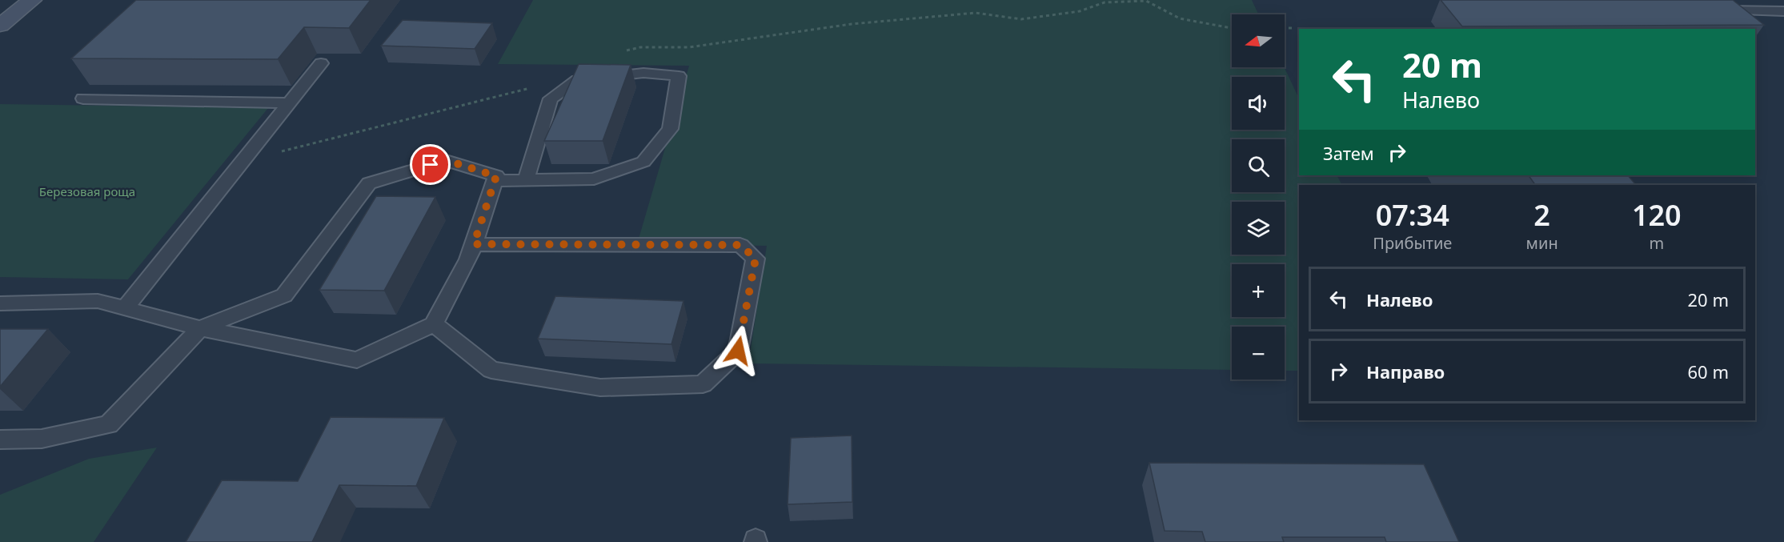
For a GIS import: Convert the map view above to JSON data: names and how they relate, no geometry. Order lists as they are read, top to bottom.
{
  "parks": ["Березовая роща"],
  "north": "left",
  "page": {
    "map_buttons": ["+", "−"],
    "turn": ["20 m", "Налево"],
    "then": "Затем",
    "eta": [
      "07:34",
      "Прибытие",
      "2",
      "мин",
      "120",
      "m"
    ],
    "list": [
      {
        "name": "Налево",
        "value": "20 m"
      },
      {
        "name": "Направо",
        "value": "60 m"
      }
    ]
  }
}
